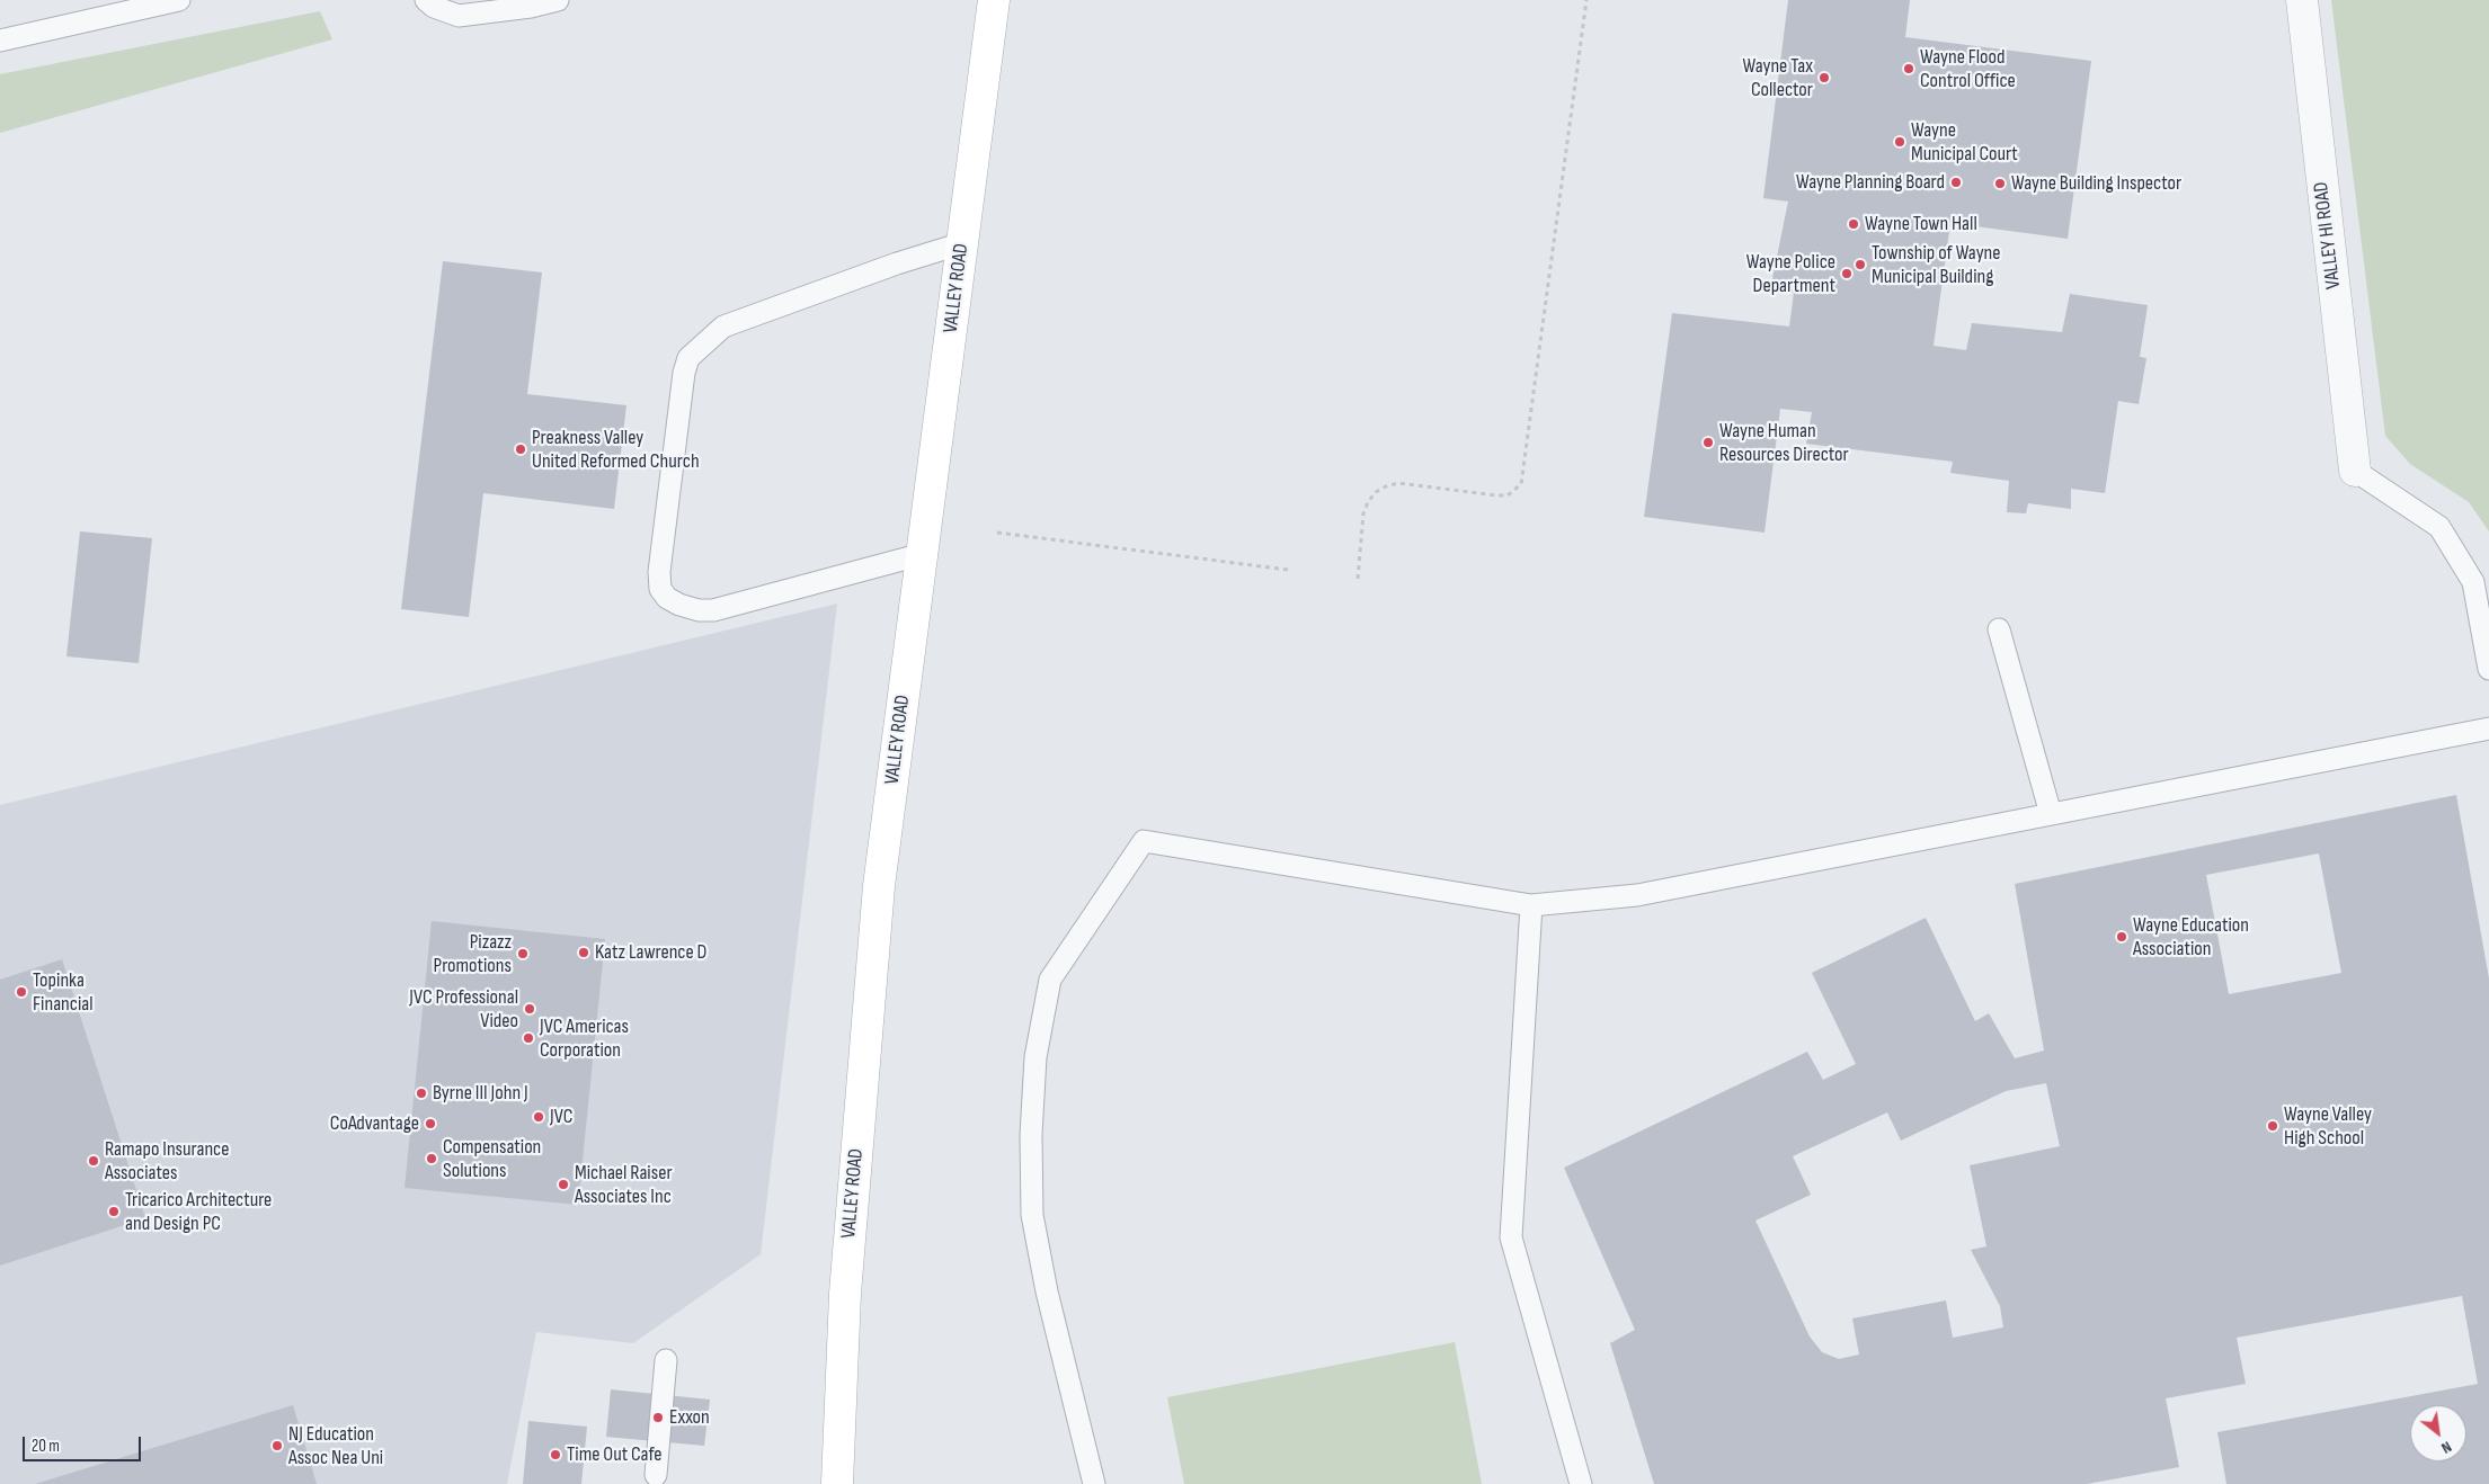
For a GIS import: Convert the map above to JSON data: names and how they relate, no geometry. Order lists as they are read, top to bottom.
{
  "streets": {
    "main road": ["VALLEY ROAD"],
    "street": ["VALLEY HI ROAD"]
  },
  "places": [
    "Wayne Flood Control Office",
    "Wayne Tax Collector",
    "Wayne Municipal Court",
    "Wayne Planning Board",
    "Wayne Building Inspector",
    "Wayne Town Hall",
    "Township of Wayne Municipal Building",
    "Wayne Police Department",
    "Wayne Human Resources Director",
    "Preakness Valley United Reformed Church",
    "Wayne Education Association",
    "Katz Lawrence D",
    "Pizazz Promotions",
    "Topinka Financial",
    "JVC Professional Video",
    "JVC Americas Corporation",
    "Byrne III John J",
    "JVC",
    "CoAdvantage",
    "Wayne Valley High School",
    "Compensation Solutions",
    "Ramapo Insurance Associates",
    "Michael Raiser Associates Inc",
    "Tricarico Architecture and Design PC",
    "Exxon",
    "NJ Education Assoc Nea Uni",
    "Time Out Cafe"
  ],
  "scale_bar": "20 m",
  "north": "bottom right"
}
